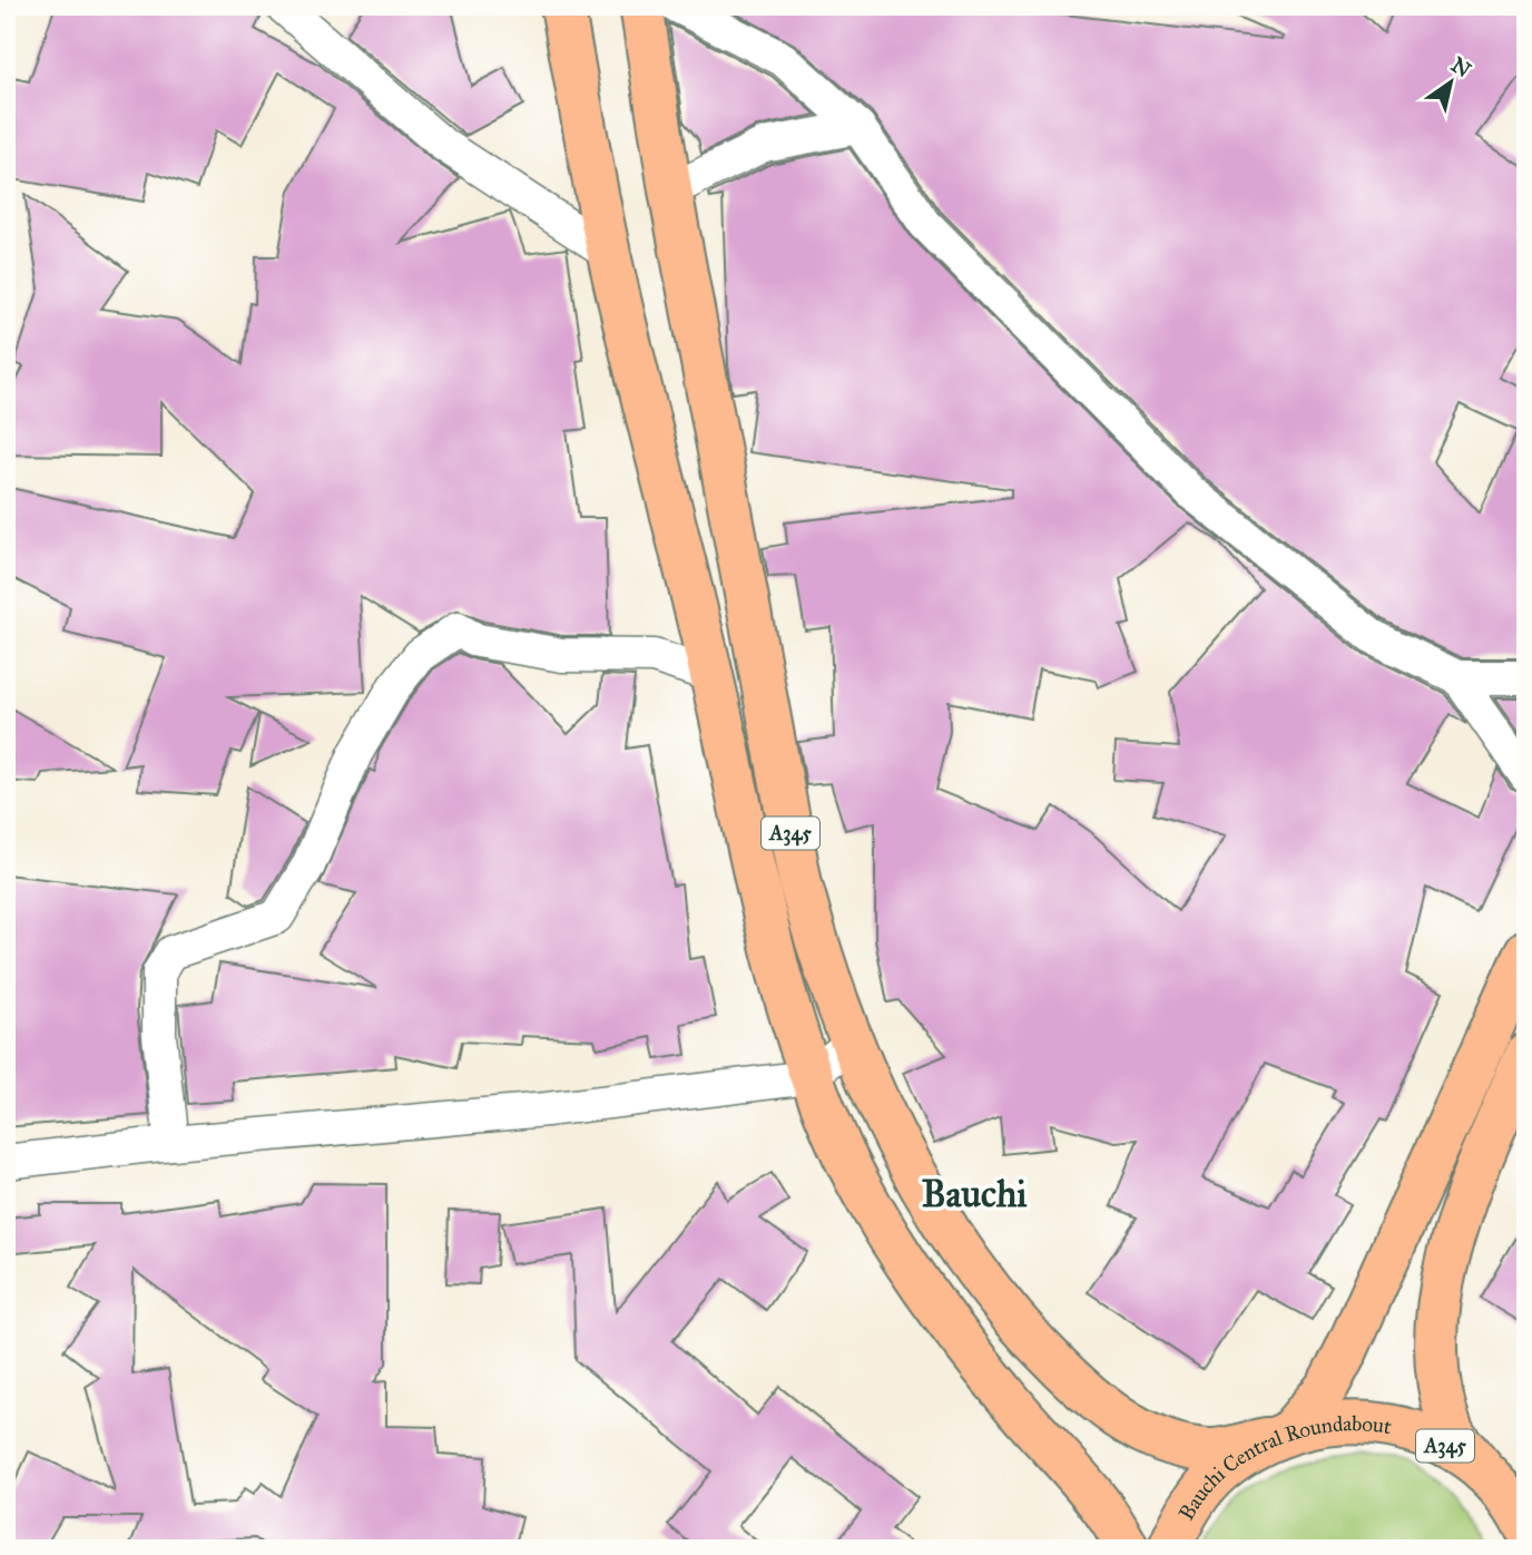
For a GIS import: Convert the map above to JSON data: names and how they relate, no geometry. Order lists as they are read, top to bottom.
{
  "streets": {
    "main road": ["A345", "Bauchi Central Roundabout"]
  },
  "crossings": [
    ["A345", "Bauchi Central Roundabout"]
  ],
  "districts": ["Bauchi"],
  "north": "top right"
}
